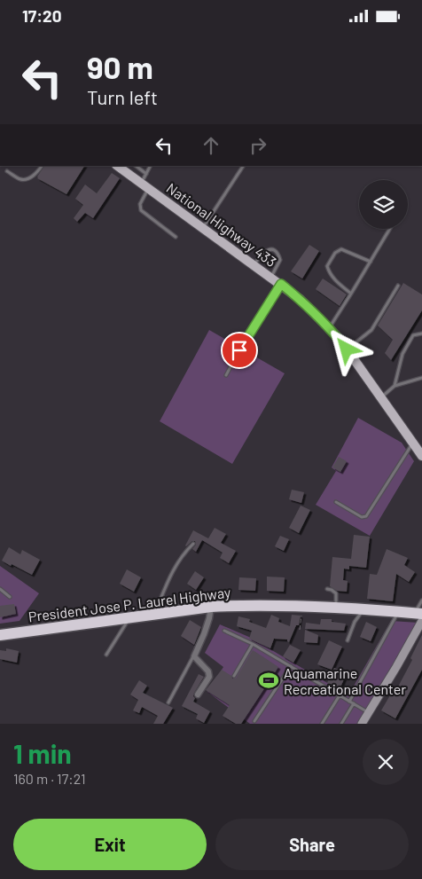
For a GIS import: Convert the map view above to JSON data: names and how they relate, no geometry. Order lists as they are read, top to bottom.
{
  "streets": {
    "highway": ["President Jose P. Laurel Highway"],
    "main road": ["National Highway 433"]
  },
  "places": {
    "sports": ["Aquamarine Recreational Center"]
  },
  "page": {
    "status": "17:20",
    "turn": ["90 m", "Turn left"],
    "heading": ["1 min", "160 m · 17:21"],
    "buttons": ["Exit", "Share"]
  }
}
